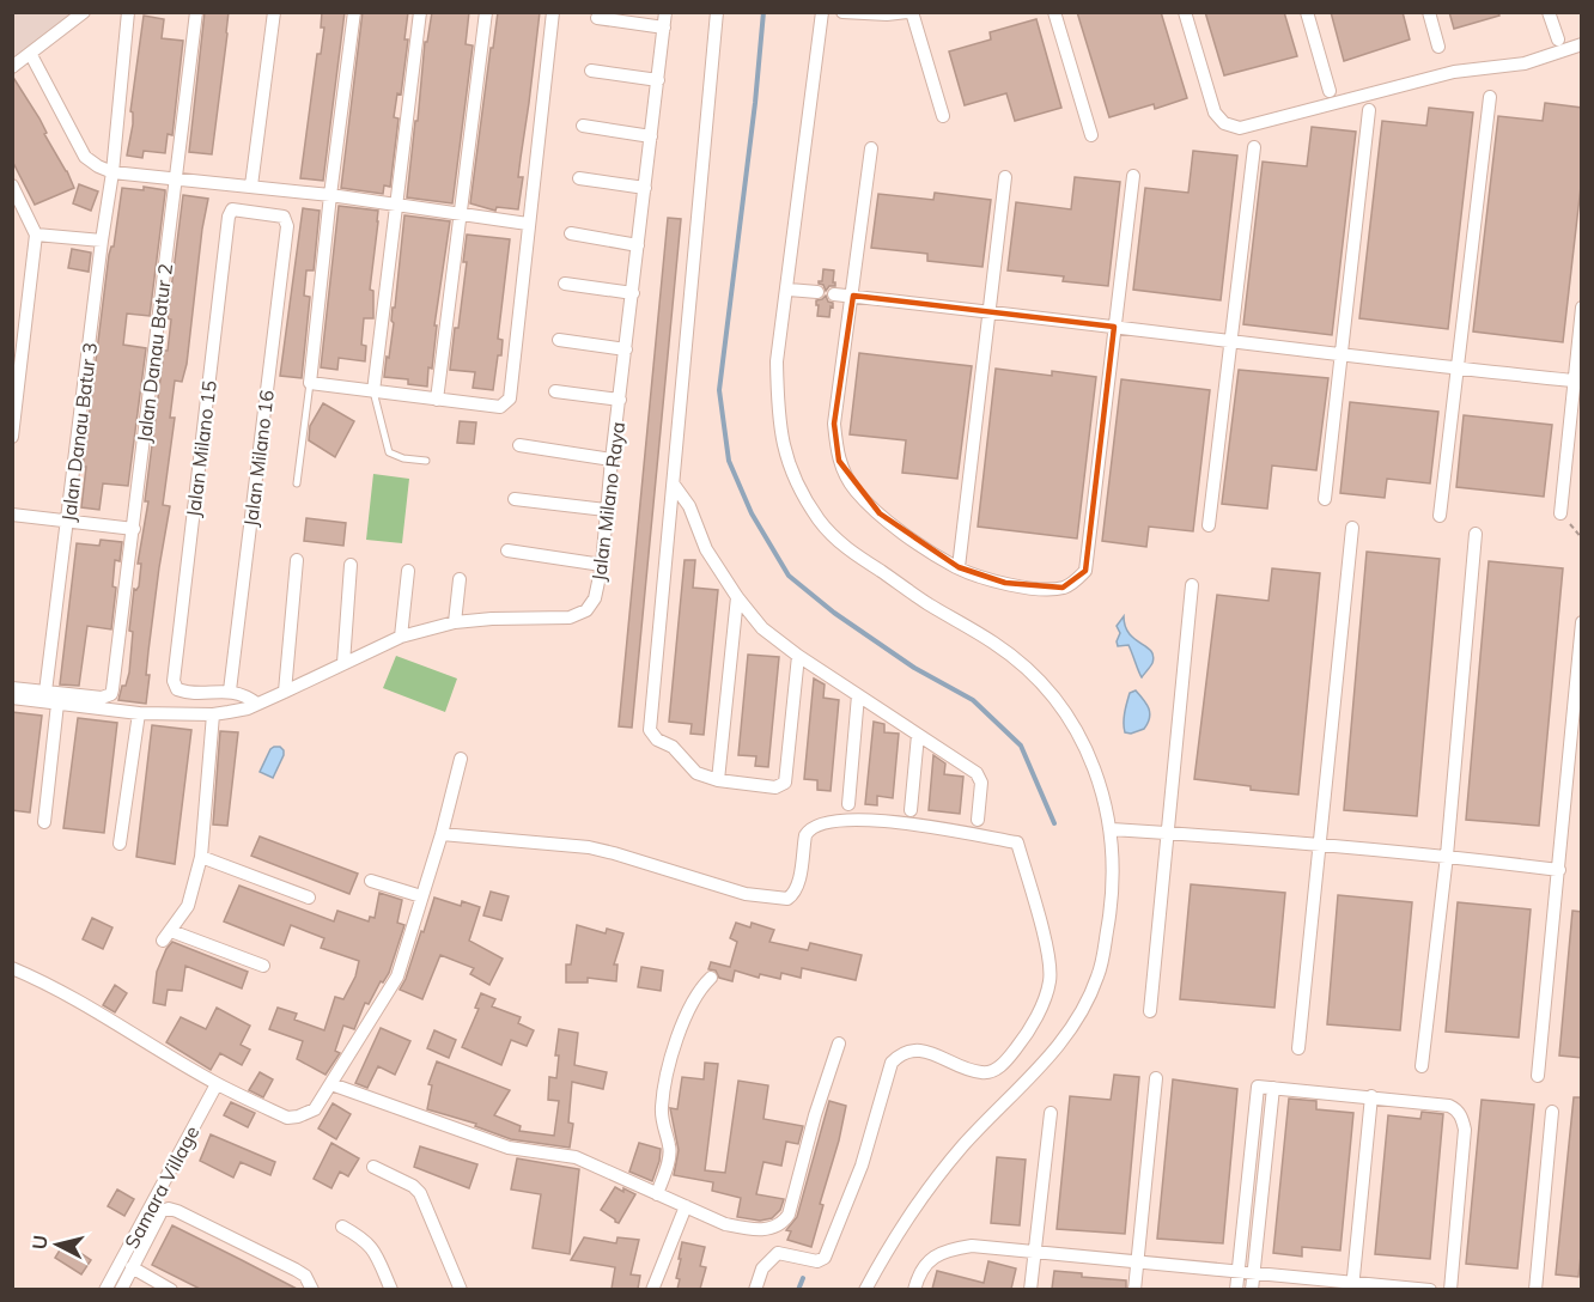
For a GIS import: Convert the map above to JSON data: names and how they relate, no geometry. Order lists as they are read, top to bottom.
{
  "streets": {
    "street": [
      "Jalan Danau Batur 2",
      "Jalan Danau Batur 3",
      "Jalan Milano 15",
      "Jalan Milano 16",
      "Jalan Milano Raya",
      "Samara Village"
    ]
  },
  "crossings": [
    ["Jalan Danau Batur 2", "Jalan Danau Batur 3"],
    ["Jalan Milano 15", "Jalan Milano 16"]
  ],
  "north": "left"
}
